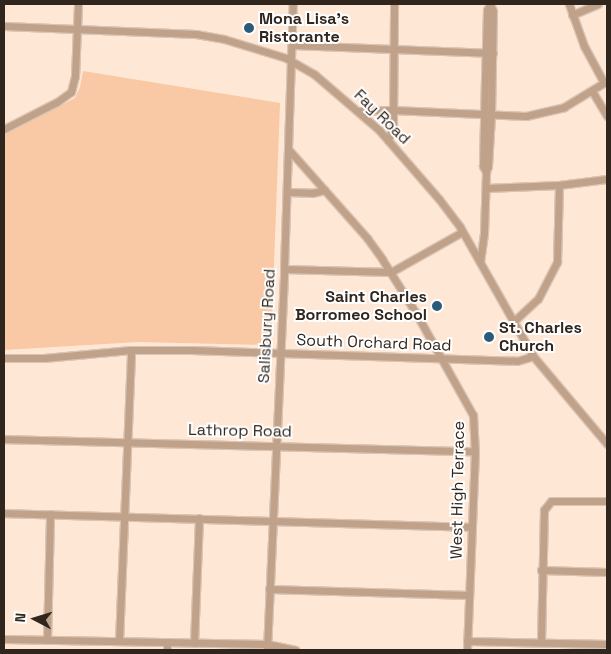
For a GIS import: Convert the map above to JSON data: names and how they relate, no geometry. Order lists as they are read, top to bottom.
{
  "streets": {
    "street": [
      "Fay Road",
      "Salisbury Road",
      "South Orchard Road",
      "Lathrop Road",
      "West High Terrace"
    ]
  },
  "crossings": [
    ["Fay Road", "Salisbury Road"],
    ["Fay Road", "South Orchard Road"],
    ["Salisbury Road", "South Orchard Road"],
    ["Salisbury Road", "Lathrop Road"],
    ["Salisbury Road", "West High Terrace"],
    ["South Orchard Road", "West High Terrace"],
    ["Lathrop Road", "West High Terrace"]
  ],
  "places": ["Mona Lisa's Ristorante", "Saint Charles Borromeo School", "St. Charles Church"],
  "north": "left"
}
